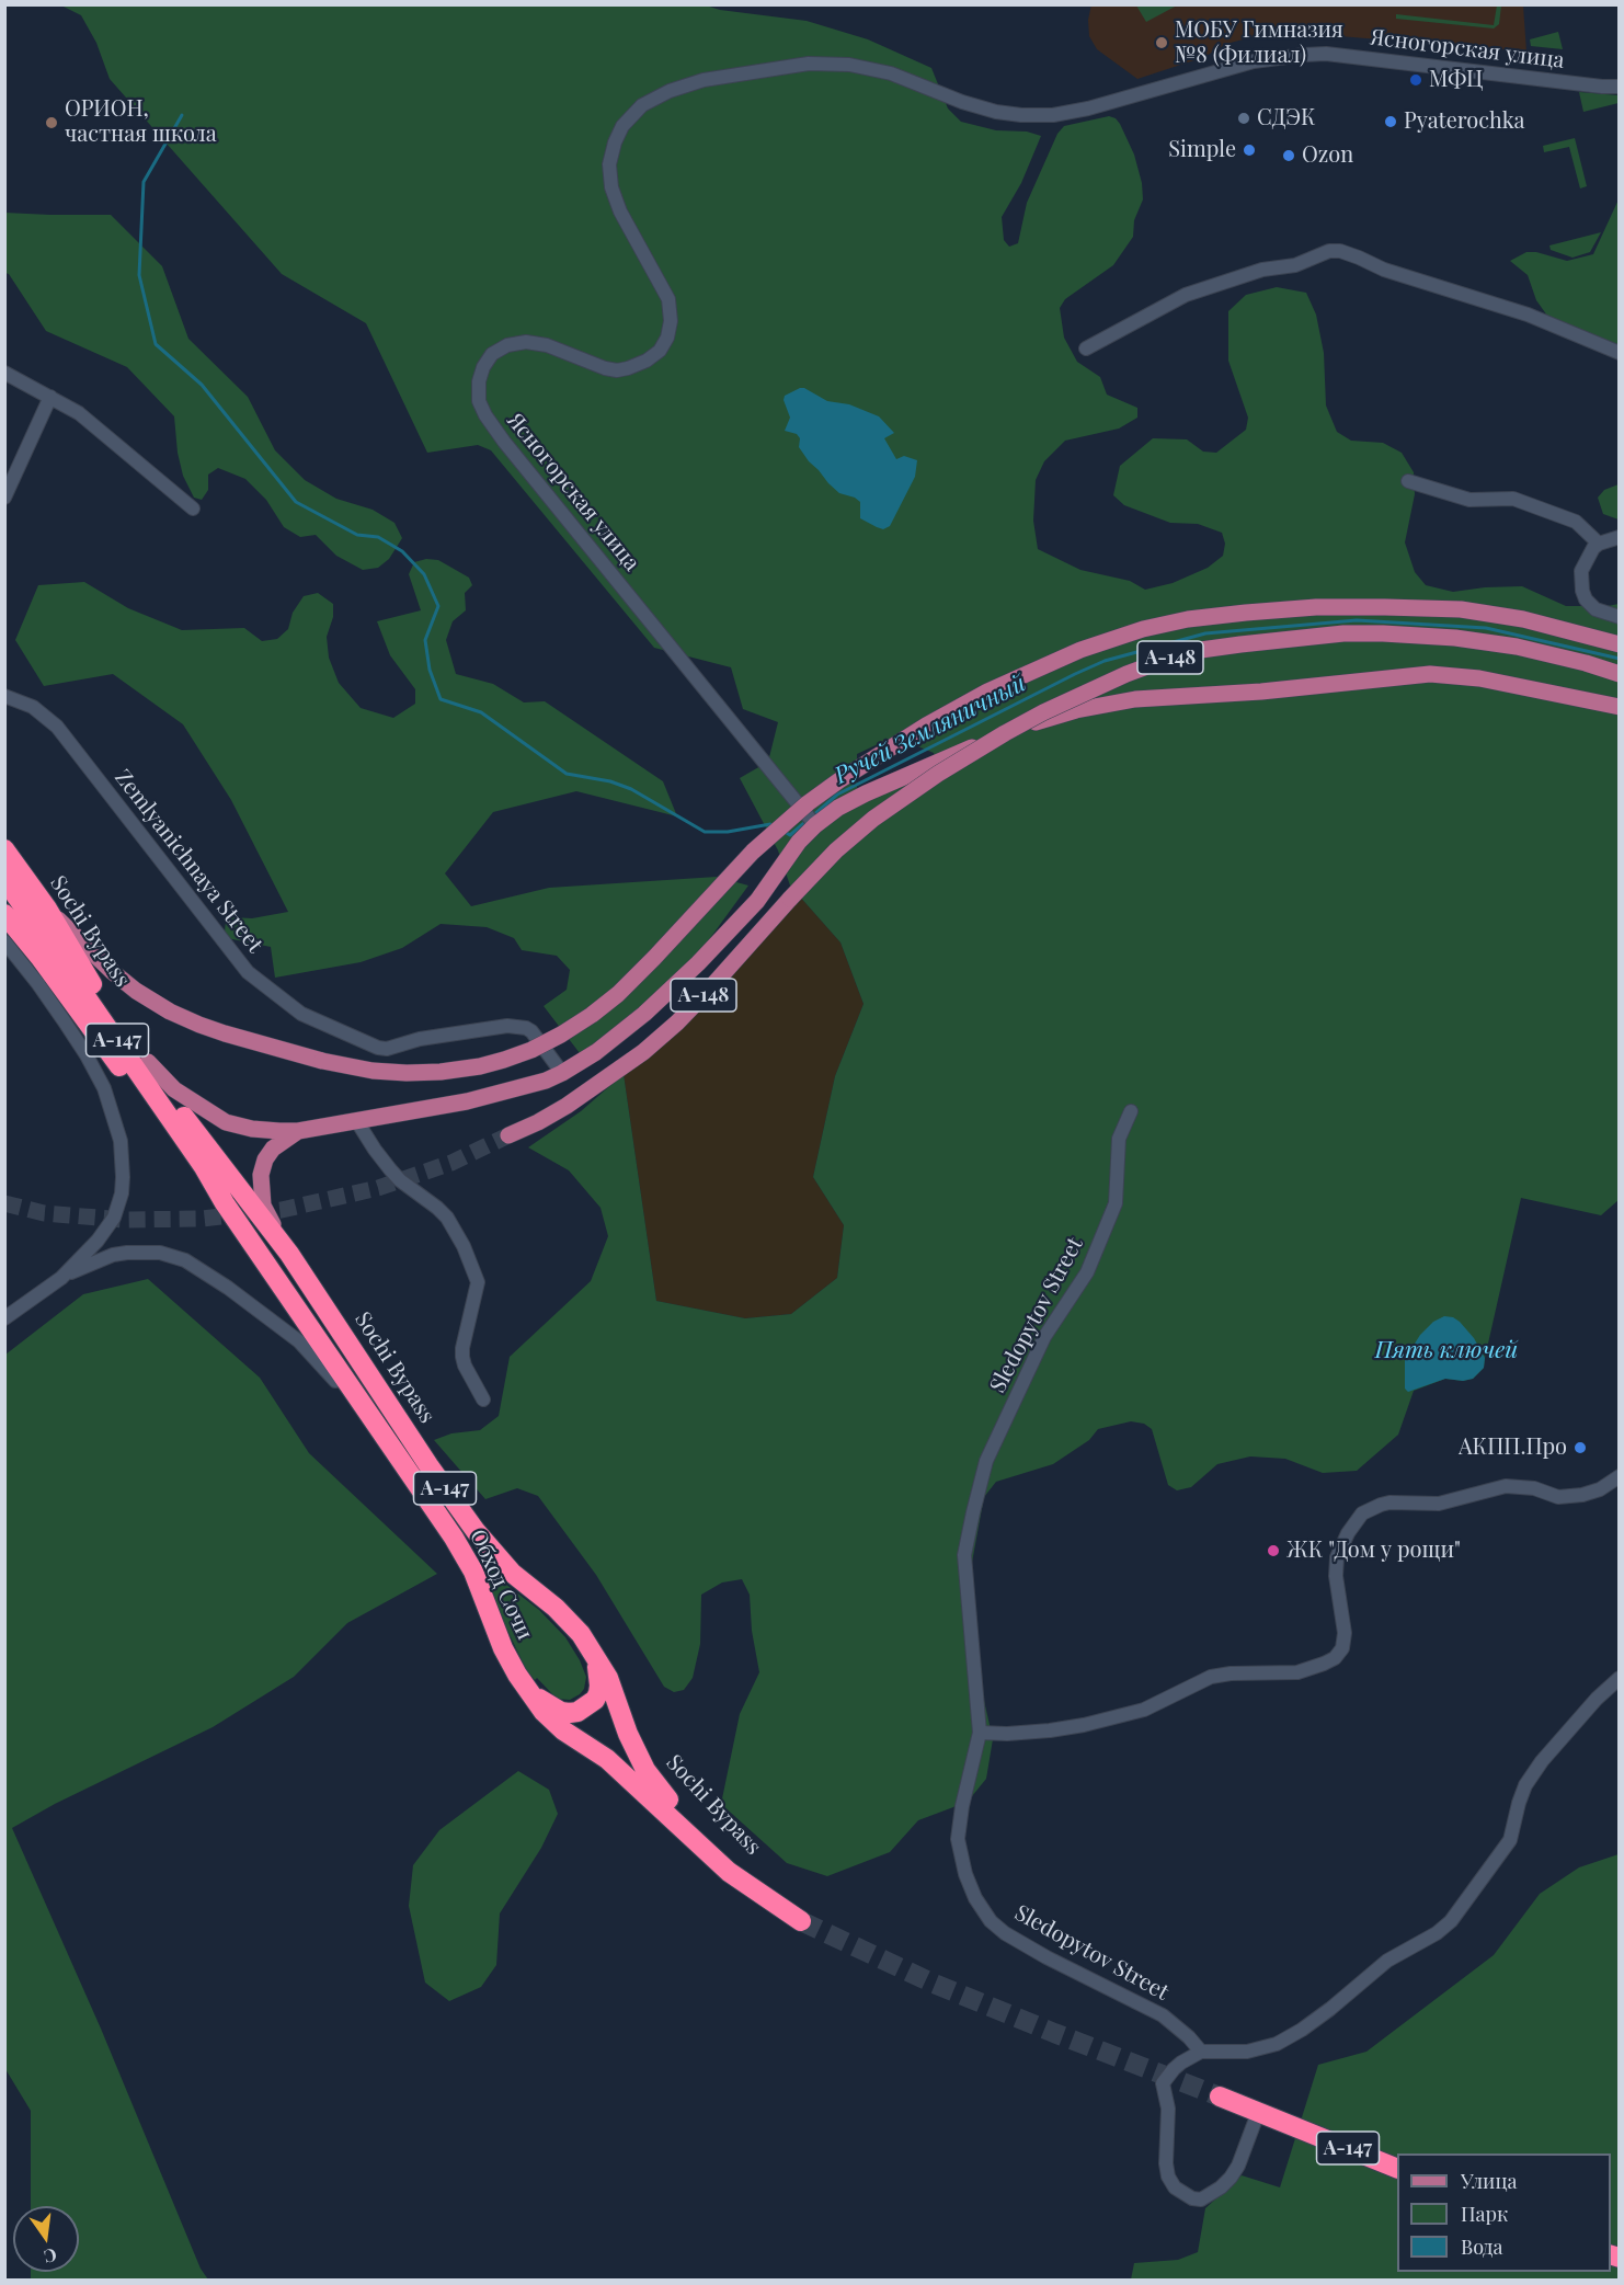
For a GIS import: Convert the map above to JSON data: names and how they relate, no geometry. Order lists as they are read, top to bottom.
{
  "streets": {
    "highway": ["Sochi Bypass", "А-147", "Обход Сочи"],
    "main road": ["А-148"],
    "street": ["Ясногорская улица", "Zemlyanichnaya Street", "Sledopytov Street"]
  },
  "crossings": [
    ["А-148", "Sochi Bypass"],
    ["Sochi Bypass", "А-147"],
    ["Sochi Bypass", "Обход Сочи"],
    ["А-147", "Обход Сочи"]
  ],
  "water": ["Ручей Земляничный", "Пять ключей"],
  "places": [
    "МОБУ Гимназия №8 (Филиал)",
    "МФЦ",
    "СДЭК",
    "Pyaterochka",
    "ОРИОН, частная школа",
    "Simple",
    "Ozon",
    "АКПП.Про",
    "ЖК \"Дом у рощи\""
  ],
  "legend": ["Улица", "Парк", "Вода"],
  "north": "bottom"
}
